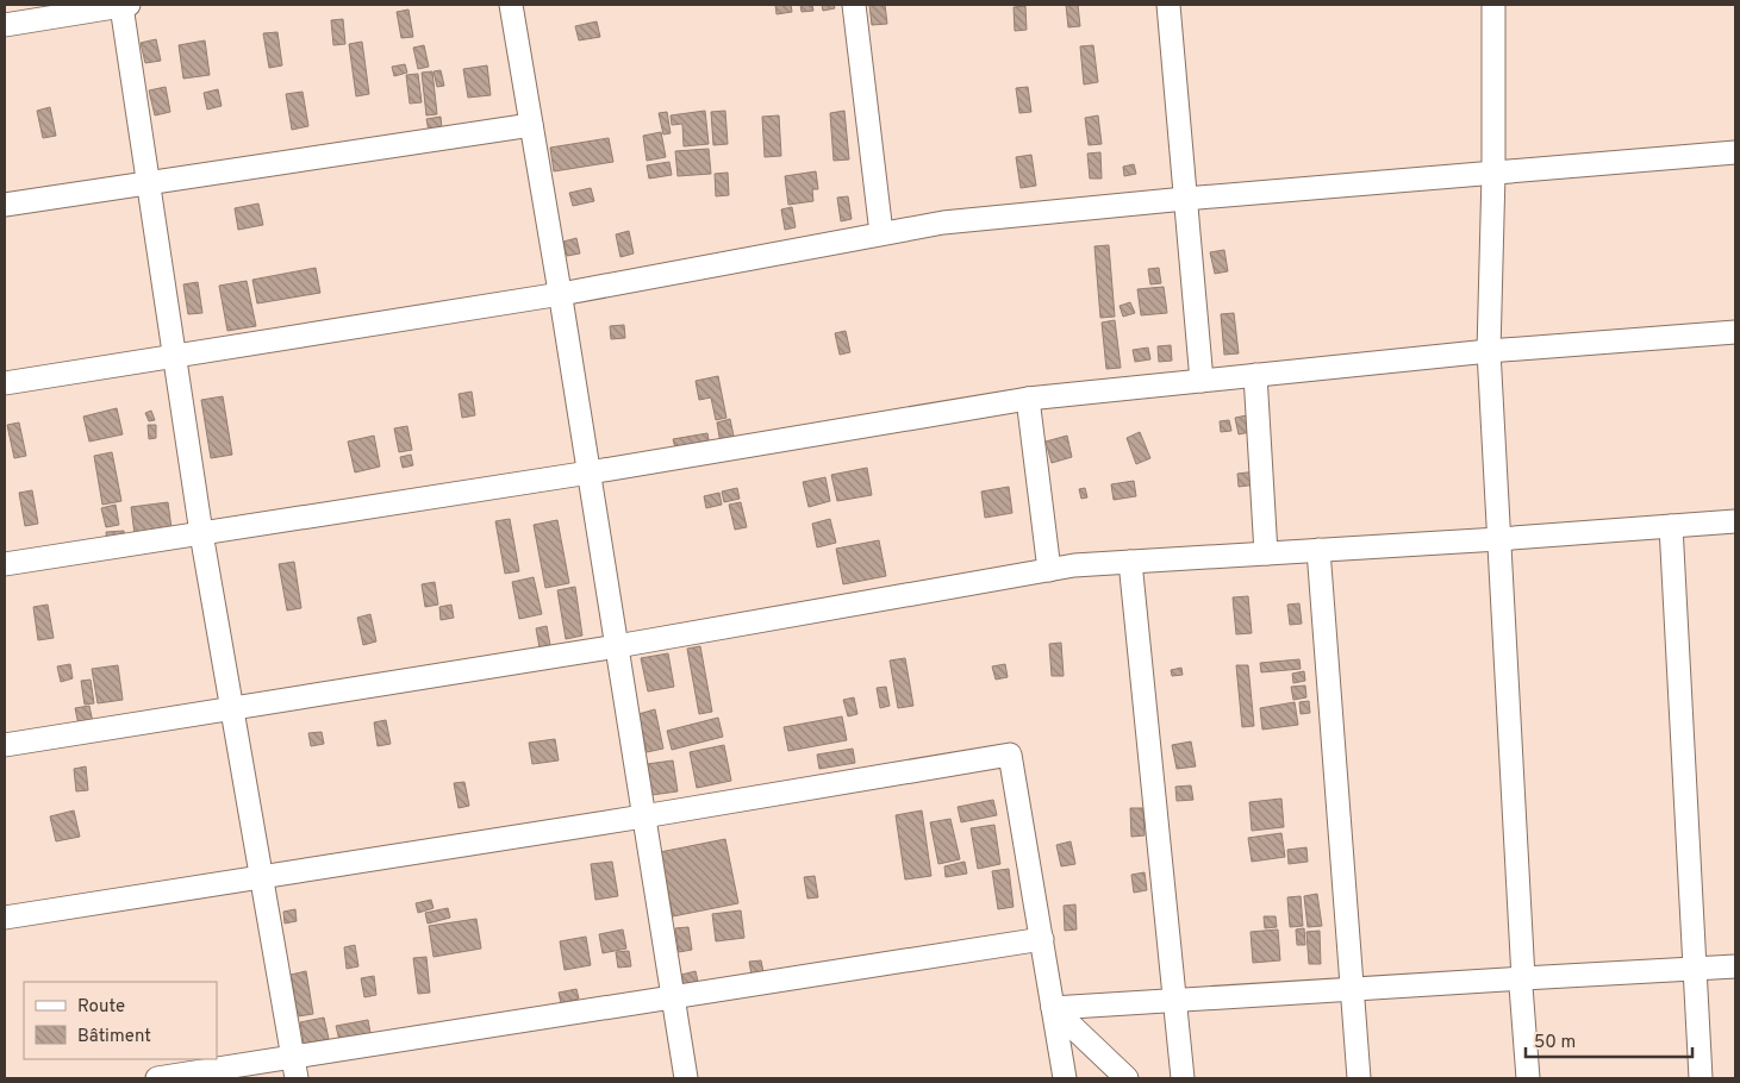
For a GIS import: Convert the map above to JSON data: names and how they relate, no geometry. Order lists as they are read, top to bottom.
{
  "legend": ["Route", "Bâtiment"],
  "scale_bar": "50 m"
}
